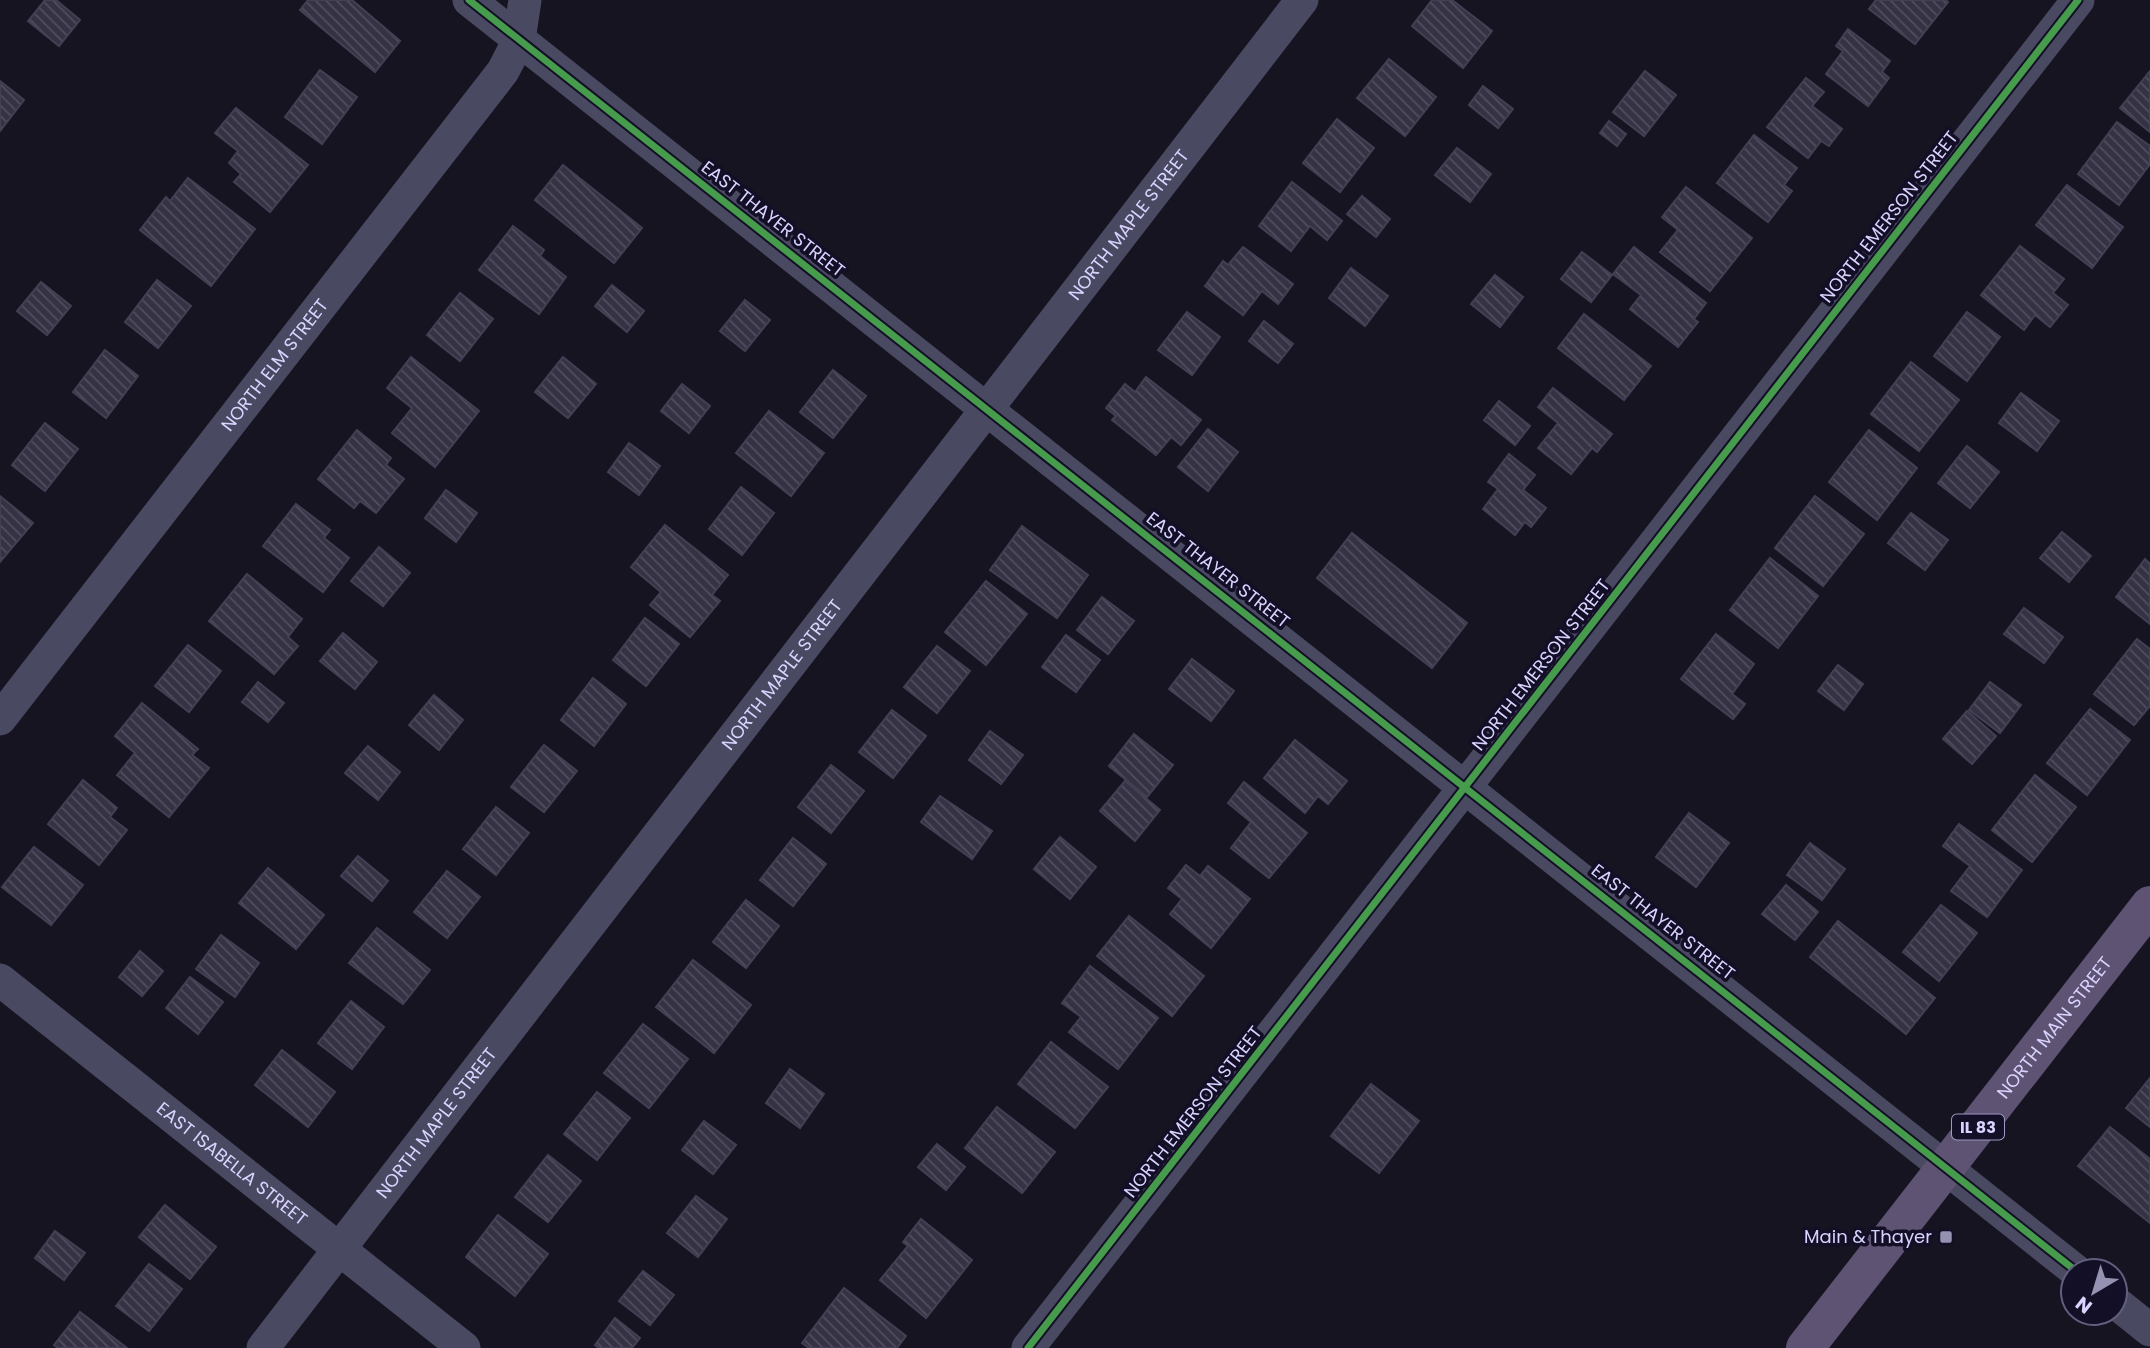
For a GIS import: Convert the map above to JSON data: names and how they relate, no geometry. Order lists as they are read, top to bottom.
{
  "streets": {
    "main road": ["NORTH MAIN STREET", "IL 83"],
    "street": [
      "NORTH EMERSON STREET",
      "EAST THAYER STREET",
      "NORTH MAPLE STREET",
      "NORTH ELM STREET",
      "EAST ISABELLA STREET"
    ]
  },
  "crossings": [
    ["NORTH EMERSON STREET", "EAST THAYER STREET"],
    ["EAST THAYER STREET", "NORTH MAPLE STREET"],
    ["EAST THAYER STREET", "NORTH ELM STREET"],
    ["EAST THAYER STREET", "NORTH MAIN STREET"],
    ["NORTH MAPLE STREET", "EAST ISABELLA STREET"]
  ],
  "places": {
    "transit": ["Main & Thayer"]
  },
  "north": "bottom left"
}
